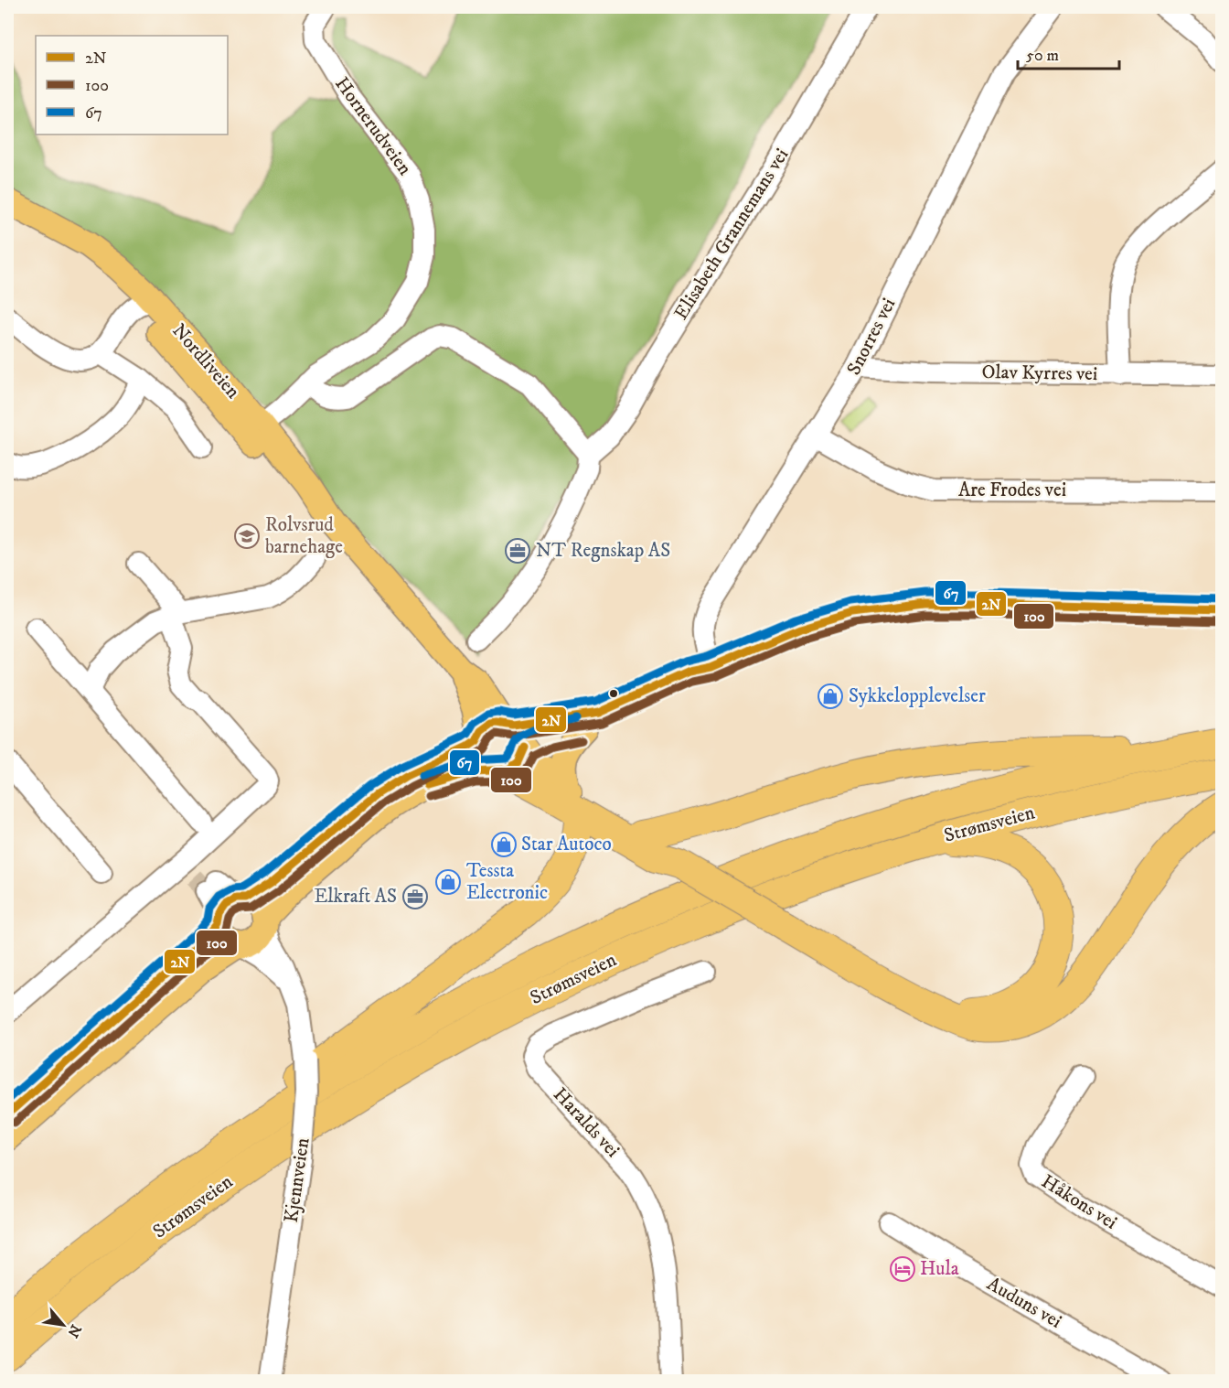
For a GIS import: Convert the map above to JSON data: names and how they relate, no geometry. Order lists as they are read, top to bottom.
{
  "streets": {
    "highway": ["Strømsveien"],
    "main road": ["Nordliveien"],
    "street": [
      "Hornerudveien",
      "Elisabeth Grannemans vei",
      "Snorres vei",
      "Olav Kyrres vei",
      "Are Frodes vei",
      "Haralds vei",
      "Kjennveien",
      "Håkons vei",
      "Auduns vei"
    ]
  },
  "crossings": [
    ["Hornerudveien", "Nordliveien"],
    ["Snorres vei", "Olav Kyrres vei"],
    ["Snorres vei", "Are Frodes vei"]
  ],
  "places": {
    "school or university": ["Rolvsrud barnehage"],
    "office": ["NT Regnskap AS", "Elkraft AS"],
    "shop": ["Sykkelopplevelser", "Star Autoco", "Tessta Electronic"],
    "hotel": ["Hula"]
  },
  "lines": ["transit line 67", "transit line 2N", "transit line 100"],
  "legend": ["2N", "100", "67"],
  "scale_bar": "50 m",
  "north": "bottom right"
}
